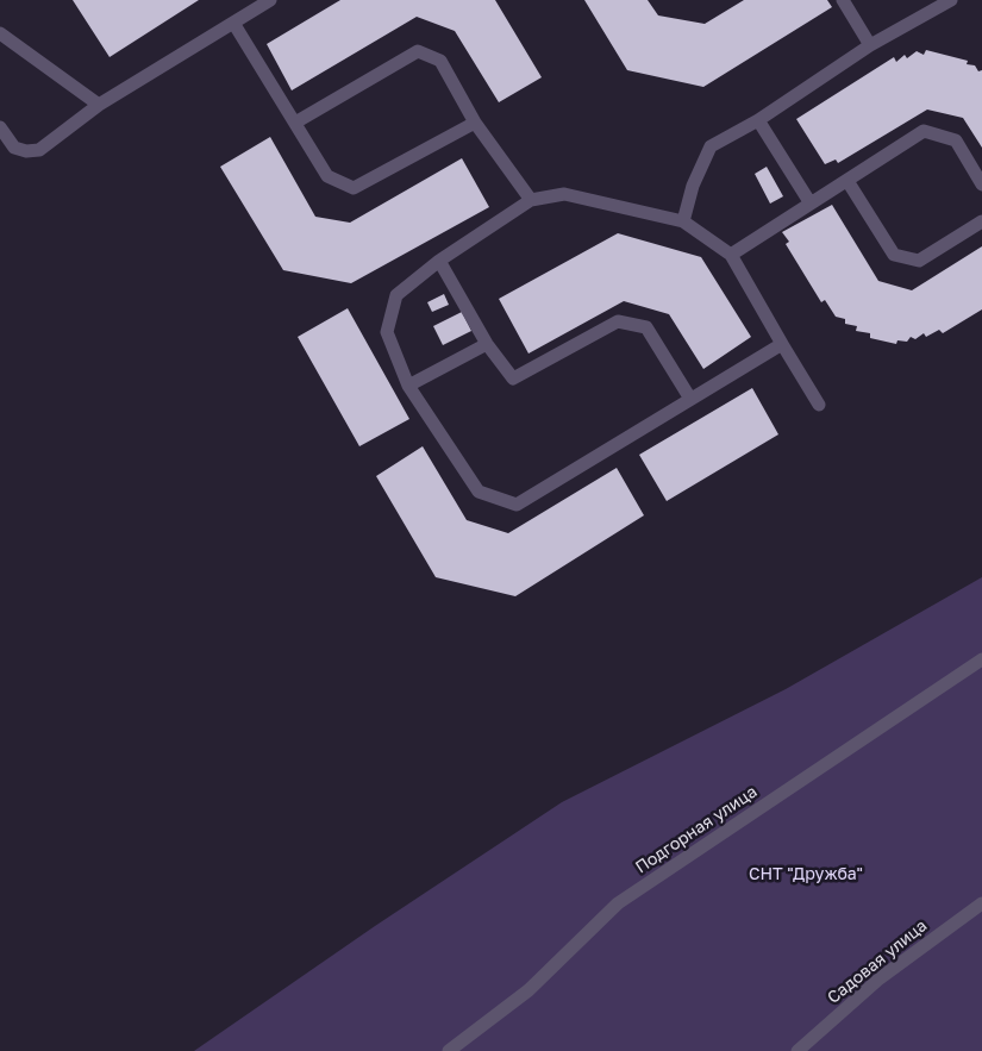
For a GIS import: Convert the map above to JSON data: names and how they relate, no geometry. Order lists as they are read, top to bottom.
{
  "streets": {
    "lane": ["Подгорная улица", "Садовая улица"]
  },
  "parks": ["СНТ \"Дружба\""]
}
